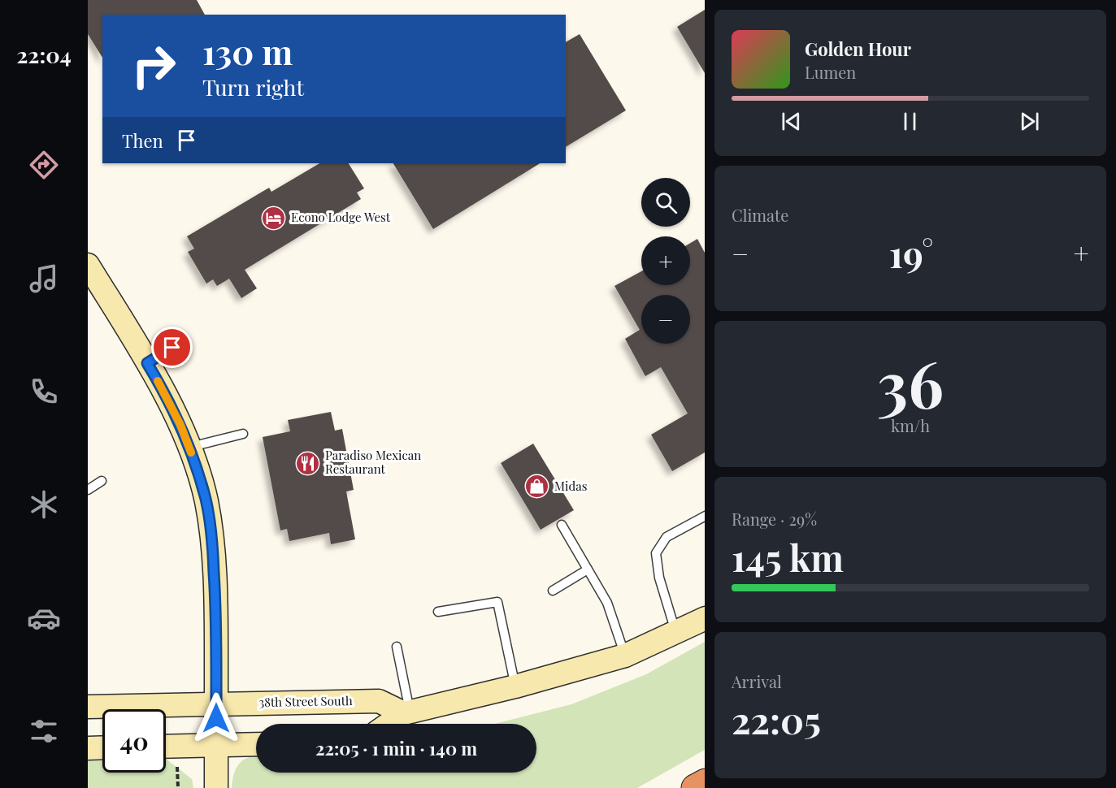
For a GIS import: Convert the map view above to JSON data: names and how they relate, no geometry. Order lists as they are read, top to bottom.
{
  "streets": {
    "street": ["38th Street South"]
  },
  "places": {
    "hotel": ["Econo Lodge West"],
    "restaurant": ["Paradiso Mexican Restaurant"],
    "shop": ["Midas"]
  },
  "page": {
    "tabs": "22:04",
    "turn": ["130 m", "Turn right"],
    "song": ["Golden Hour", "Lumen"],
    "then": "Then",
    "tile": [
      "Climate",
      ["36", "km/h"],
      ["Range · 29%", "145 km"],
      ["Arrival", "22:05"]
    ],
    "map_buttons": ["+", "−"],
    "heat": ["−", "19°", "+"],
    "limit": "40",
    "trip": "22:05 · 1 min · 140 m"
  }
}
